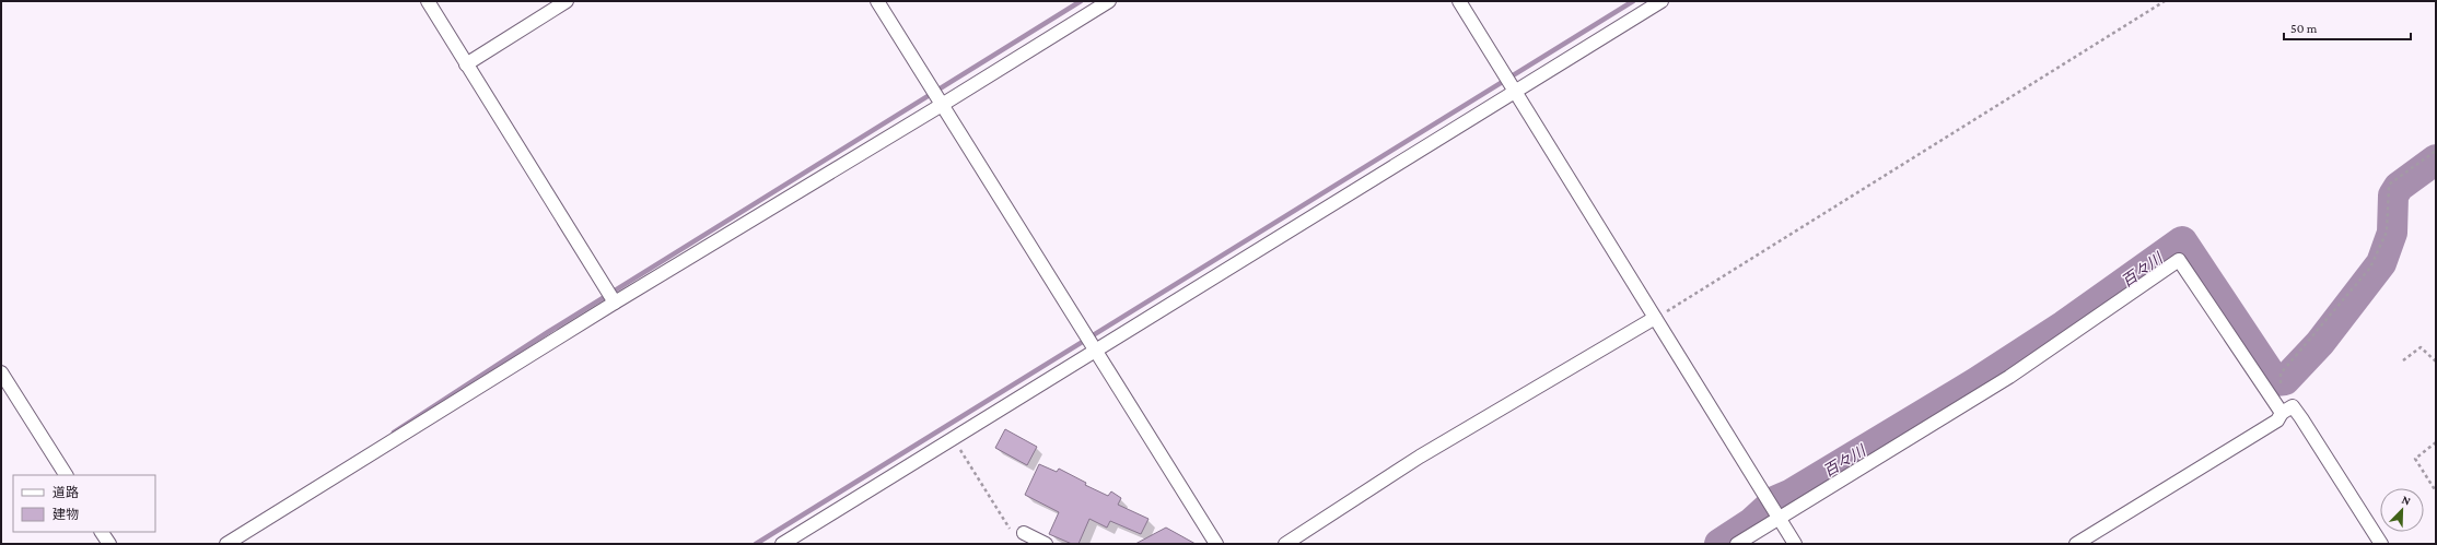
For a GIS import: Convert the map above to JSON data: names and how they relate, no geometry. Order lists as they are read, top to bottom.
{
  "water": ["百々川"],
  "legend": ["道路", "建物"],
  "scale_bar": "50 m",
  "north": "top right"
}
